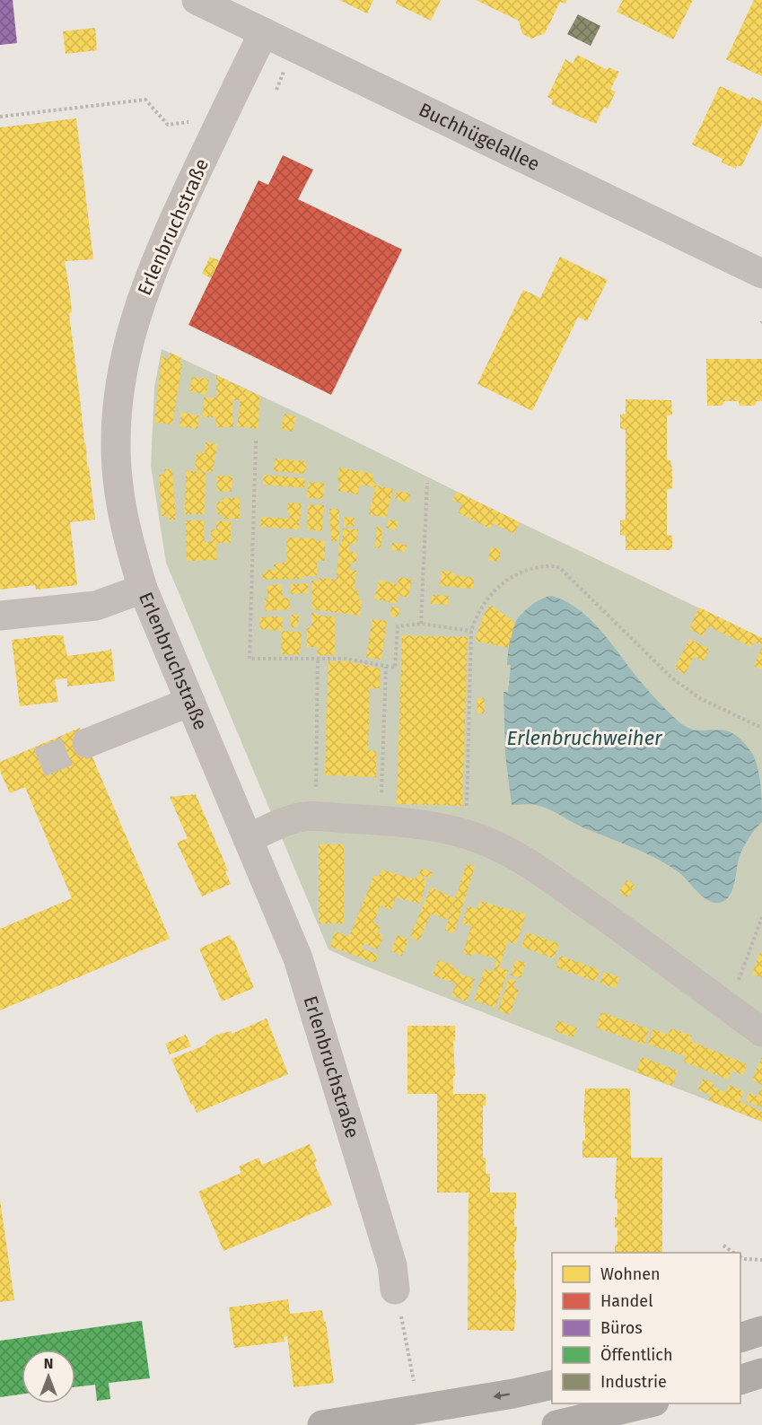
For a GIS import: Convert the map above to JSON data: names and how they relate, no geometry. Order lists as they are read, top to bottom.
{
  "streets": {
    "street": ["Buchhügelallee", "Erlenbruchstraße"]
  },
  "crossings": [
    ["Buchhügelallee", "Erlenbruchstraße"]
  ],
  "water": ["Erlenbruchweiher"],
  "legend": [
    "Wohnen",
    "Handel",
    "Büros",
    "Öffentlich",
    "Industrie"
  ],
  "north": "top"
}
